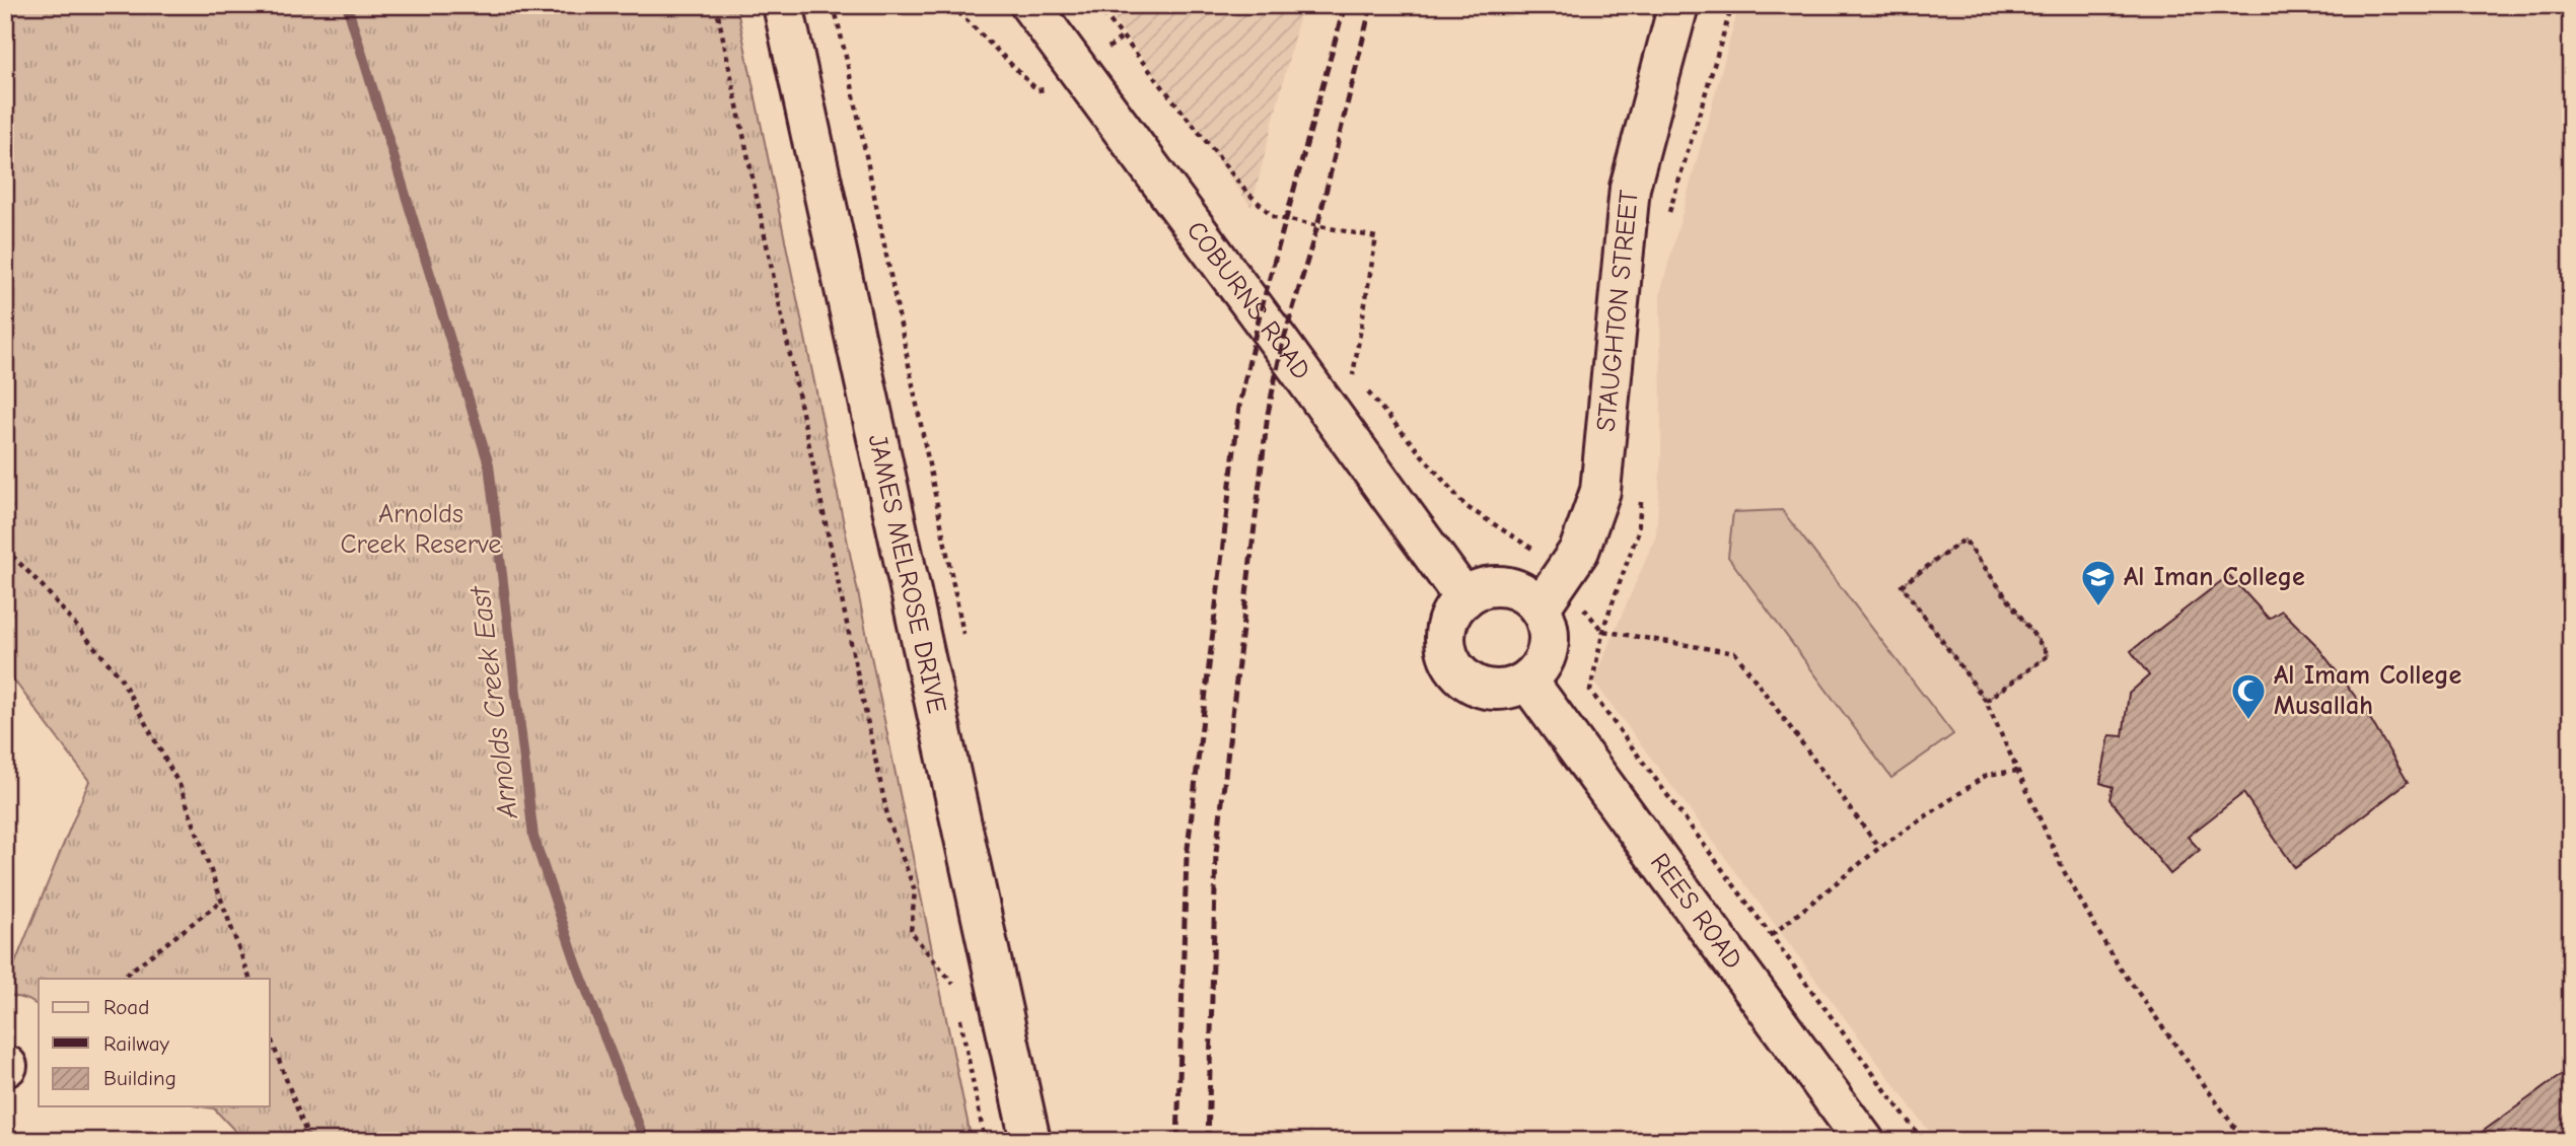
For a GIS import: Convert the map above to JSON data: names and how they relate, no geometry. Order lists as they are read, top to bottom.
{
  "streets": {
    "street": [
      "COBURNS ROAD",
      "STAUGHTON STREET",
      "JAMES MELROSE DRIVE",
      "REES ROAD"
    ]
  },
  "crossings": [
    ["COBURNS ROAD", "STAUGHTON STREET"],
    ["COBURNS ROAD", "REES ROAD"],
    ["STAUGHTON STREET", "REES ROAD"]
  ],
  "water": ["Arnolds Creek East"],
  "parks": ["Arnolds Creek Reserve"],
  "places": {
    "school or university": ["Al Iman College"],
    "mosque": ["Al Imam College Musallah"]
  },
  "legend": ["Road", "Railway", "Building"]
}
